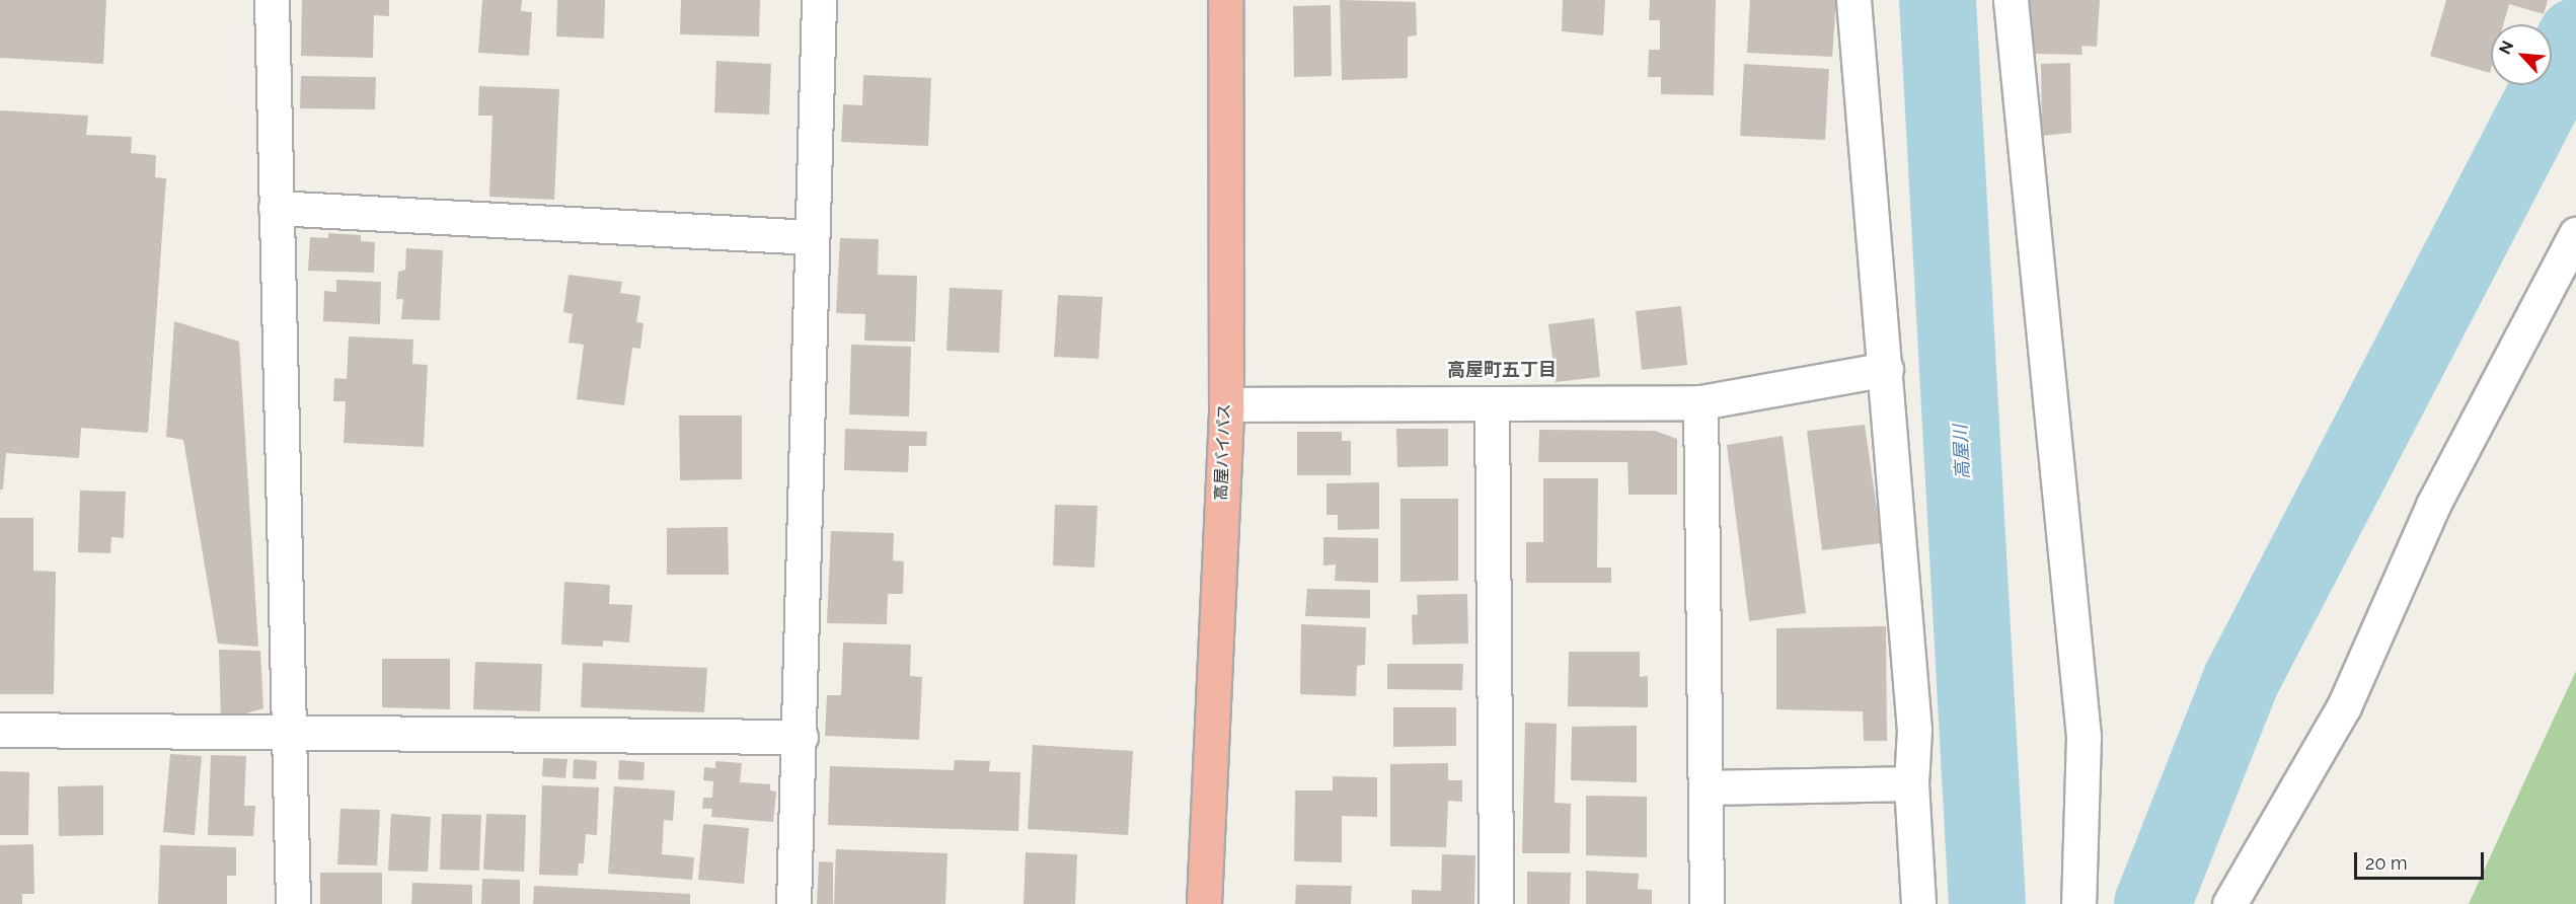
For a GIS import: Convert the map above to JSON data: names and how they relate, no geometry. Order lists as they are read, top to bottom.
{
  "streets": {
    "highway": ["高屋バイパス"]
  },
  "districts": ["高屋町五丁目"],
  "water": ["高屋川"],
  "scale_bar": "20 m",
  "north": "top left"
}
